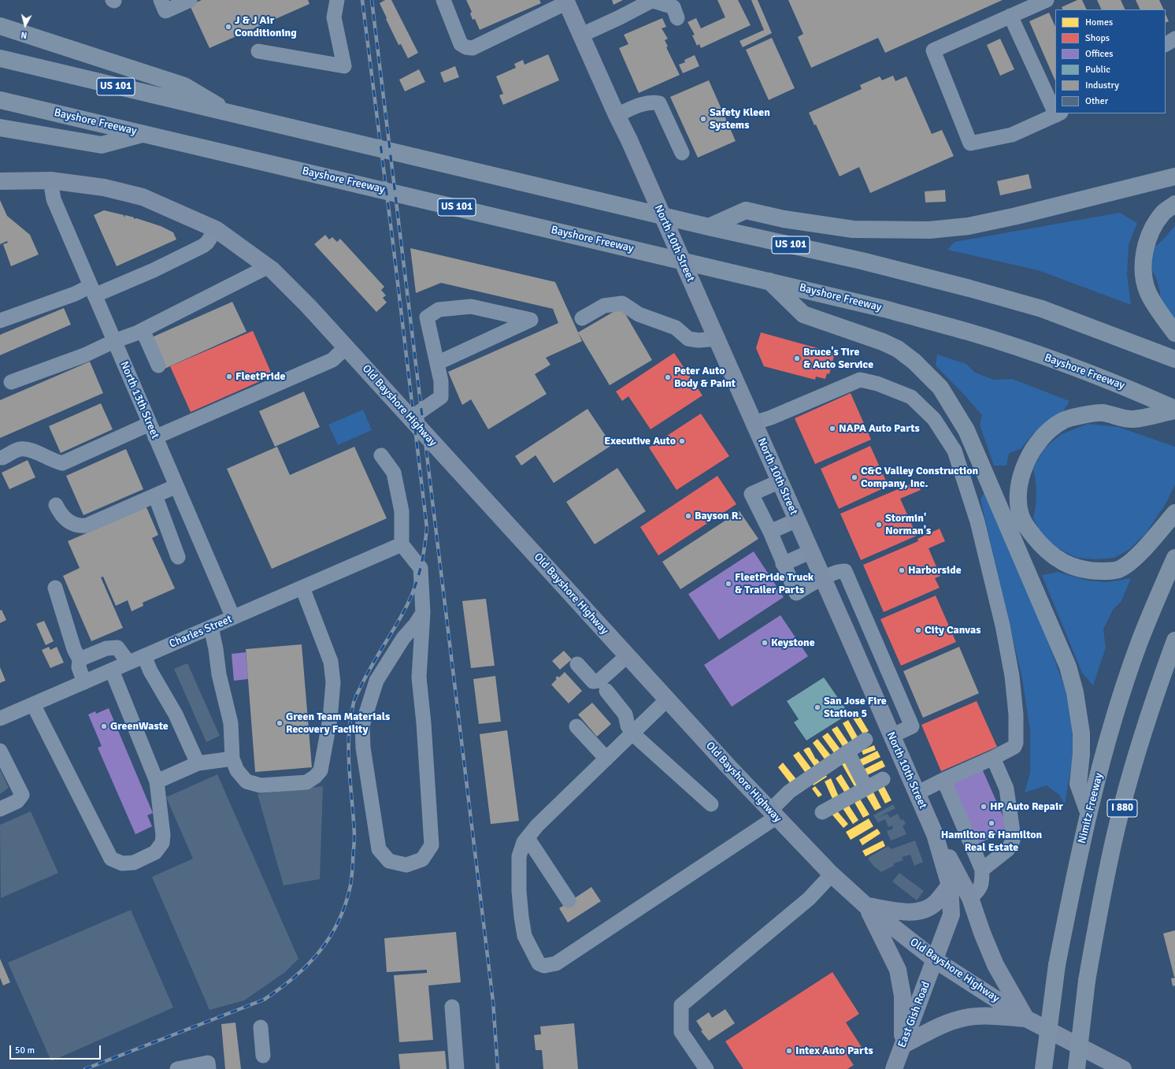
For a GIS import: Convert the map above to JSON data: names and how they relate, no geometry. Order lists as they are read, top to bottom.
{
  "streets": {
    "highway": [
      "US 101",
      "Bayshore Freeway",
      "Nimitz Freeway",
      "I 880"
    ],
    "main road": ["North 10th Street", "Old Bayshore Highway", "East Gish Road"],
    "street": ["North 13th Street", "Charles Street"]
  },
  "crossings": [
    ["North 10th Street", "Old Bayshore Highway"],
    ["North 10th Street", "East Gish Road"],
    ["North 13th Street", "Old Bayshore Highway"],
    ["North 13th Street", "Charles Street"],
    ["Old Bayshore Highway", "East Gish Road"]
  ],
  "places": [
    "J & J Air Conditioning",
    "Safety Kleen Systems",
    "Bruce's Tire & Auto Service",
    "FleetPride",
    "Peter Auto Body & Paint",
    "NAPA Auto Parts",
    "Executive Auto",
    "C&C Valley Construction Company, Inc.",
    "Bayson R.",
    "Stormin' Norman's",
    "Harborside",
    "FleetPride Truck & Trailer Parts",
    "City Canvas",
    "Keystone",
    "San Jose Fire Station 5",
    "Green Team Materials Recovery Facility",
    "GreenWaste",
    "HP Auto Repair",
    "Hamilton & Hamilton Real Estate",
    "Intex Auto Parts"
  ],
  "legend": [
    "Homes",
    "Shops",
    "Offices",
    "Public",
    "Industry",
    "Other"
  ],
  "scale_bar": "50 m",
  "north": "bottom"
}
